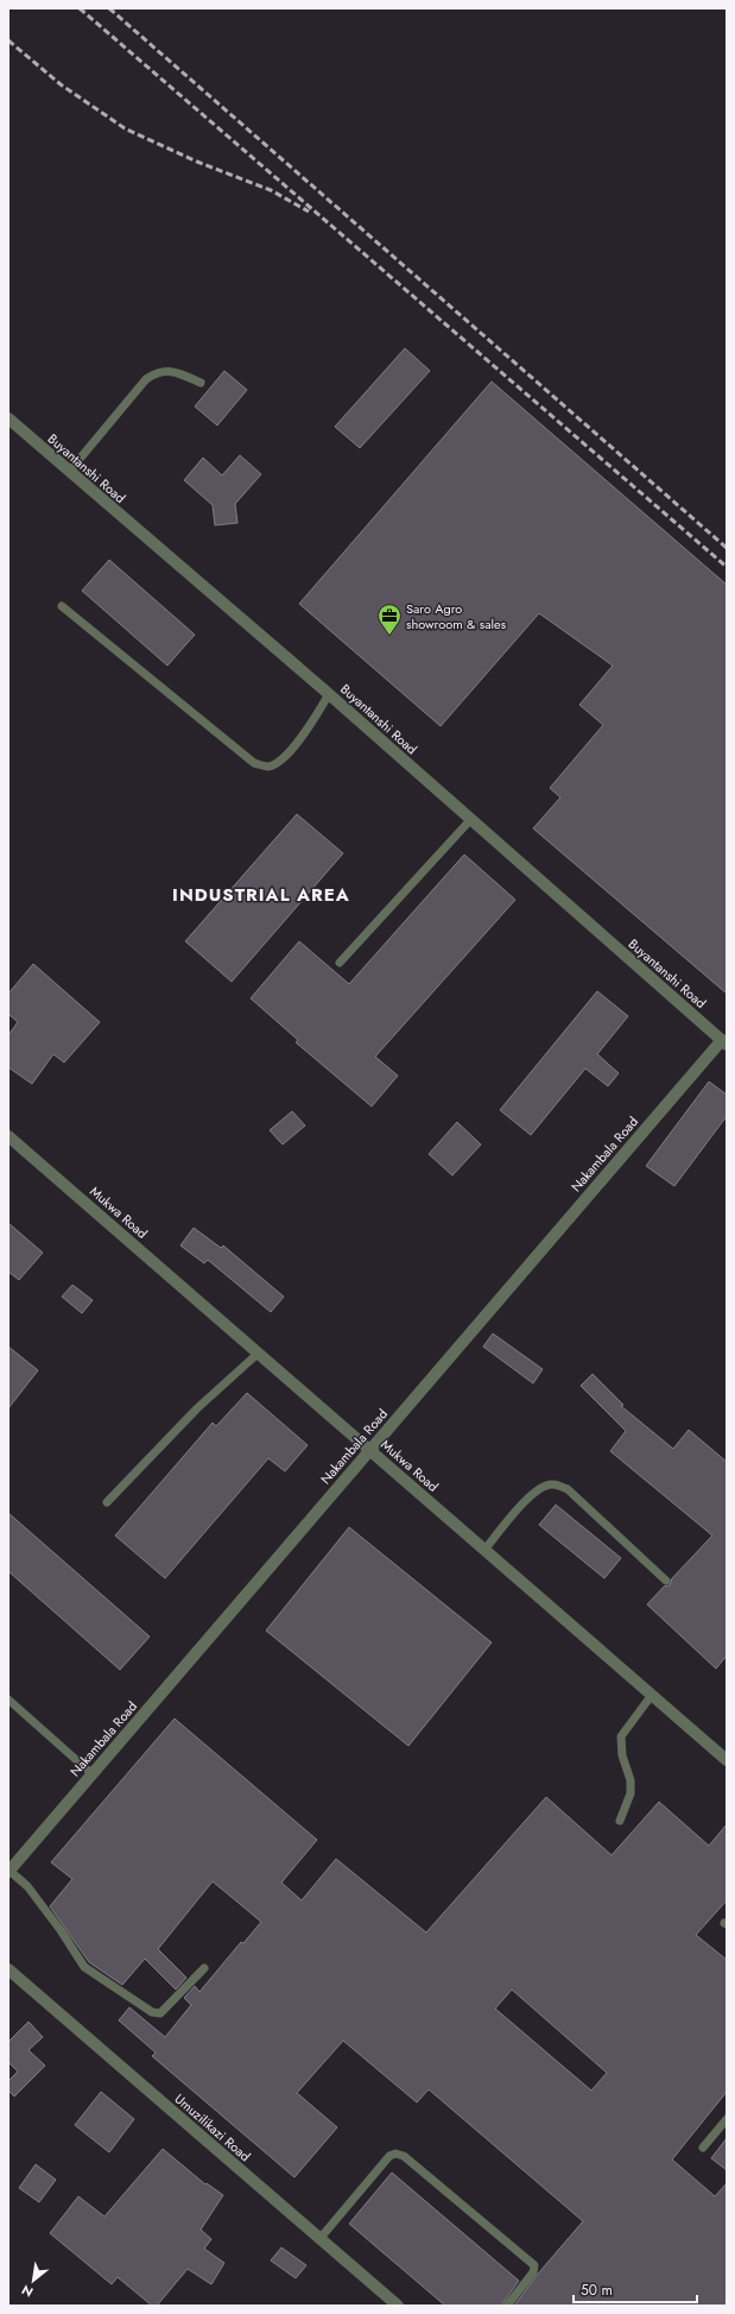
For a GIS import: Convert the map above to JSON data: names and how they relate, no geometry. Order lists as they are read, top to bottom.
{
  "streets": {
    "street": [
      "Buyantanshi Road",
      "Nakambala Road",
      "Mukwa Road",
      "Umuzilikazi Road"
    ]
  },
  "crossings": [
    ["Buyantanshi Road", "Nakambala Road"],
    ["Nakambala Road", "Mukwa Road"]
  ],
  "districts": ["INDUSTRIAL AREA"],
  "places": {
    "office": ["Saro Agro showroom & sales"]
  },
  "scale_bar": "50 m",
  "north": "bottom left"
}
